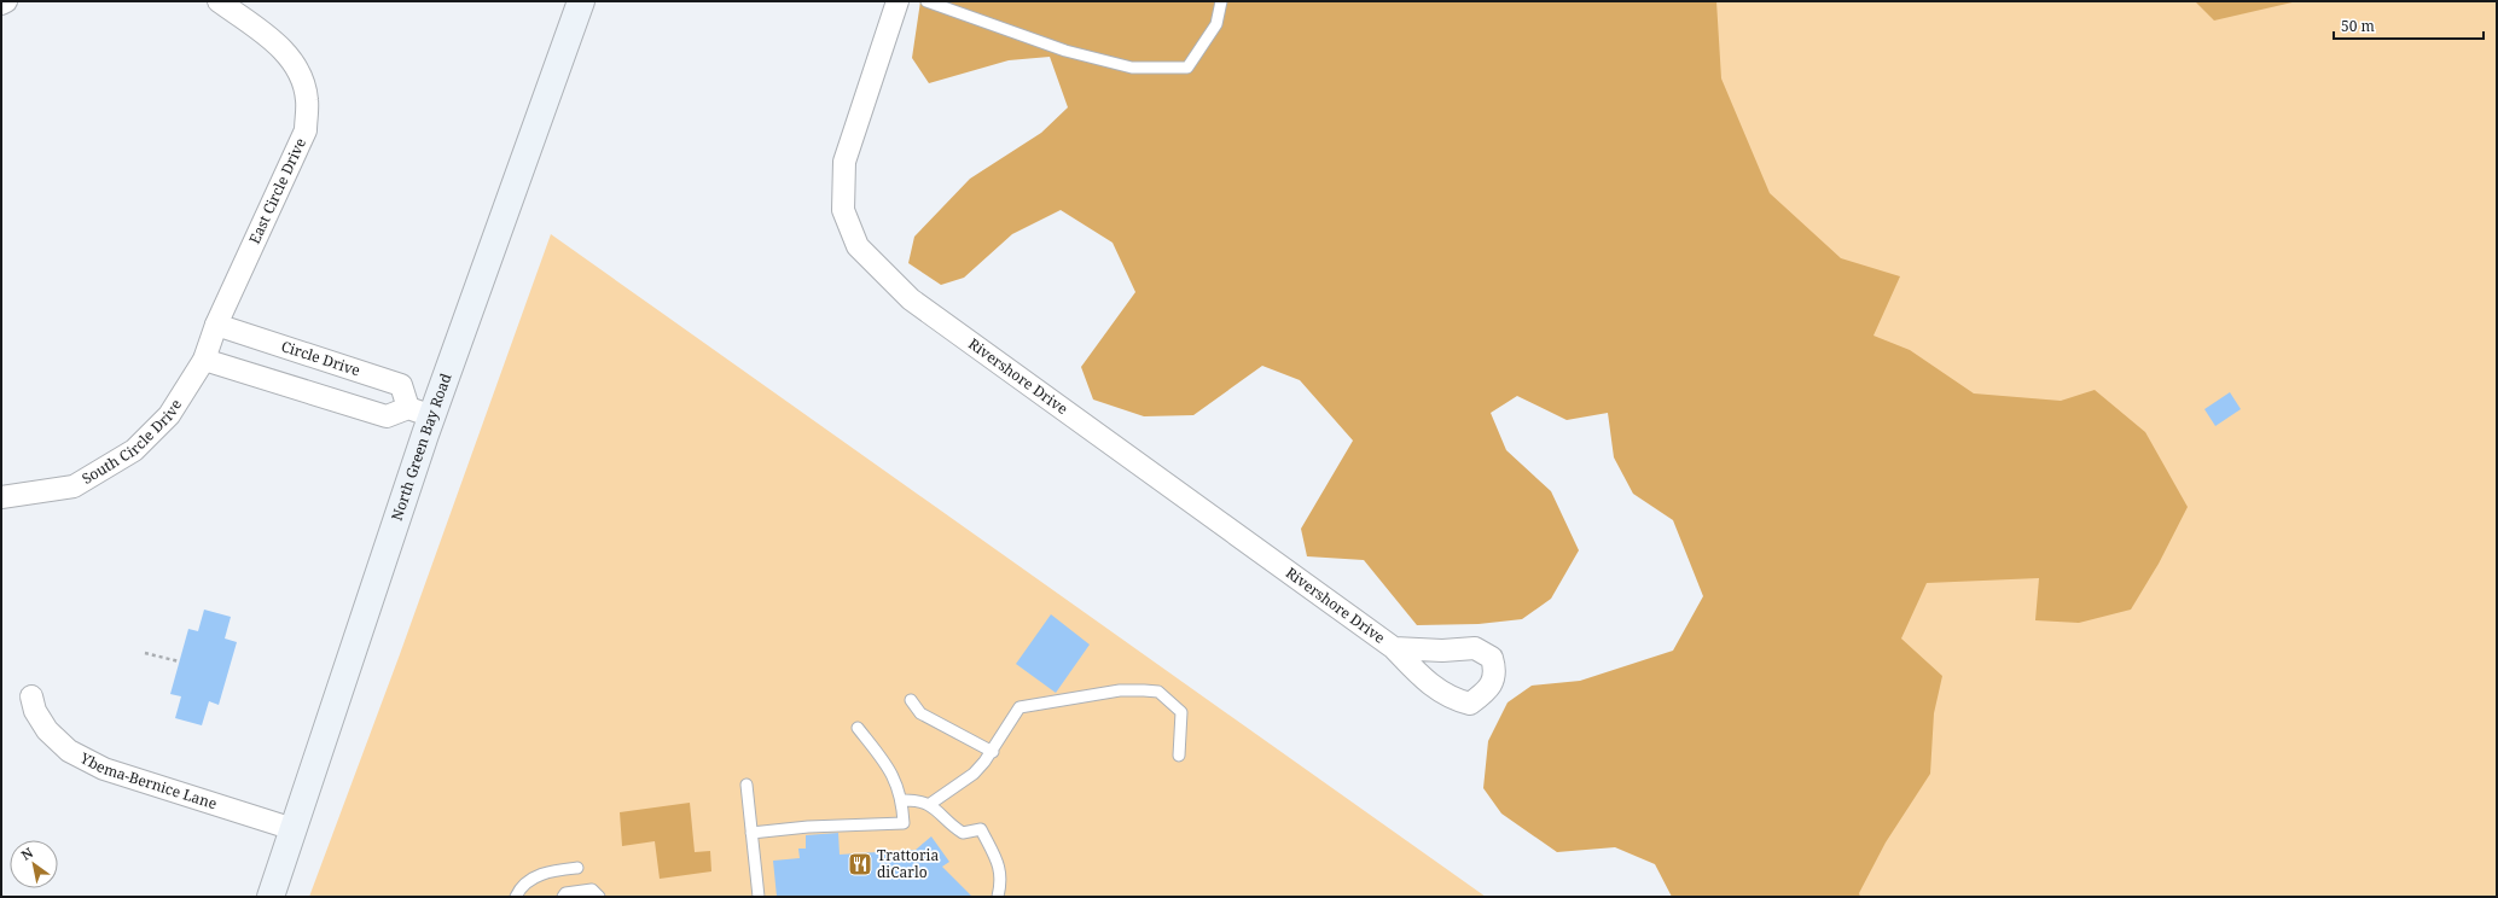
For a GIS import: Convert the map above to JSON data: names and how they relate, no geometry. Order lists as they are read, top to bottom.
{
  "streets": {
    "street": [
      "East Circle Drive",
      "Circle Drive",
      "Rivershore Drive",
      "South Circle Drive",
      "North Green Bay Road",
      "Ybema-Bernice Lane"
    ]
  },
  "crossings": [
    ["East Circle Drive", "Circle Drive"],
    ["East Circle Drive", "South Circle Drive"],
    ["Circle Drive", "South Circle Drive"],
    ["Circle Drive", "North Green Bay Road"],
    ["North Green Bay Road", "Ybema-Bernice Lane"]
  ],
  "places": {
    "restaurant": ["Trattoria diCarlo"]
  },
  "scale_bar": "50 m",
  "north": "top left"
}
